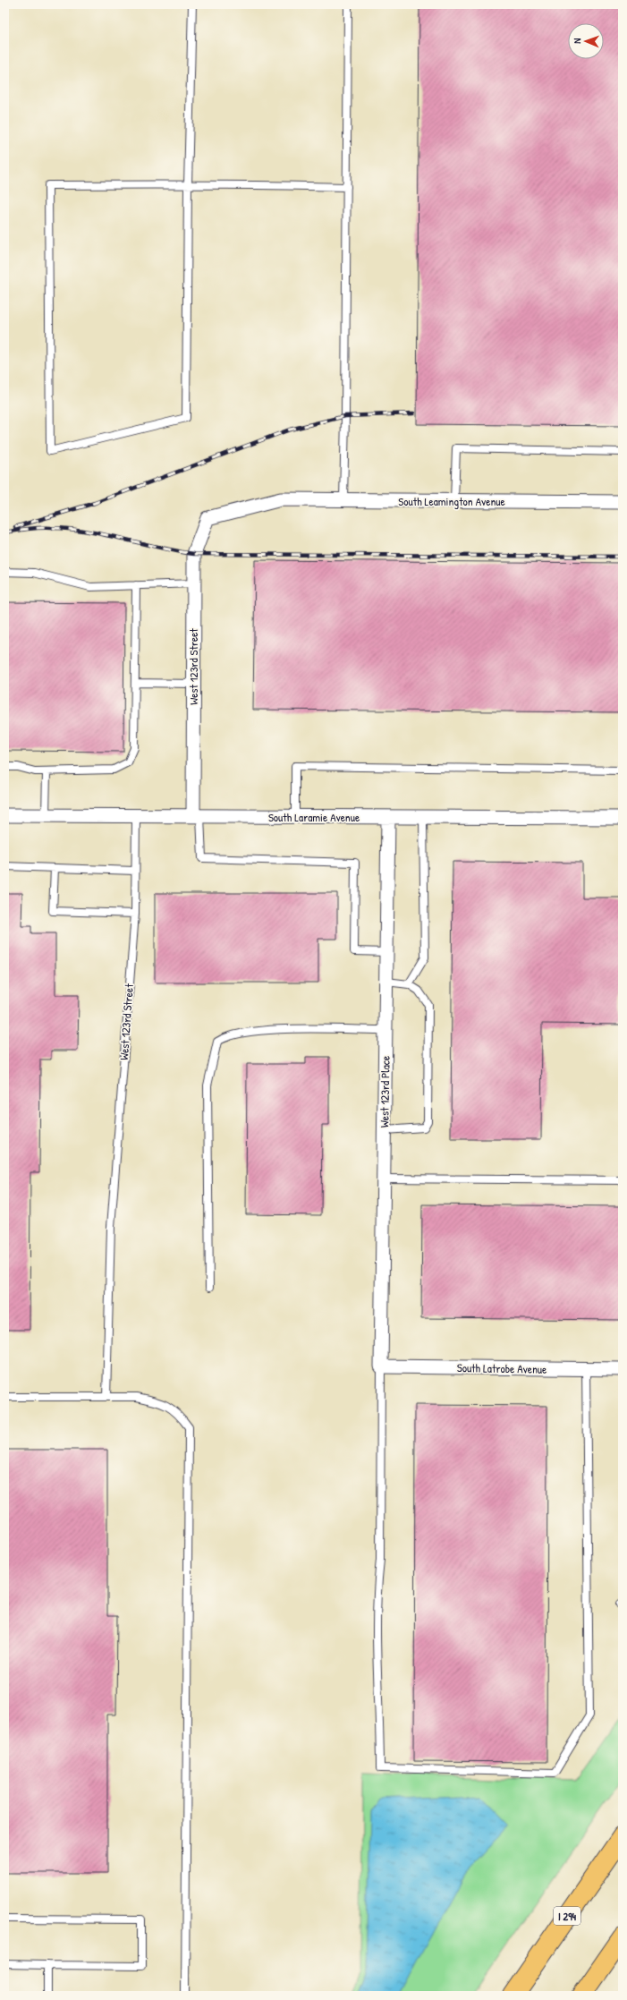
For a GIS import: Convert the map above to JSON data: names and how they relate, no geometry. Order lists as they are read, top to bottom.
{
  "streets": {
    "highway": ["I 294"],
    "street": [
      "South Leamington Avenue",
      "West 123rd Street",
      "South Laramie Avenue",
      "West 123rd Place",
      "South Latrobe Avenue"
    ]
  },
  "crossings": [
    ["South Leamington Avenue", "West 123rd Street"],
    ["West 123rd Street", "South Laramie Avenue"],
    ["South Laramie Avenue", "West 123rd Place"],
    ["West 123rd Place", "South Latrobe Avenue"]
  ],
  "north": "left"
}
